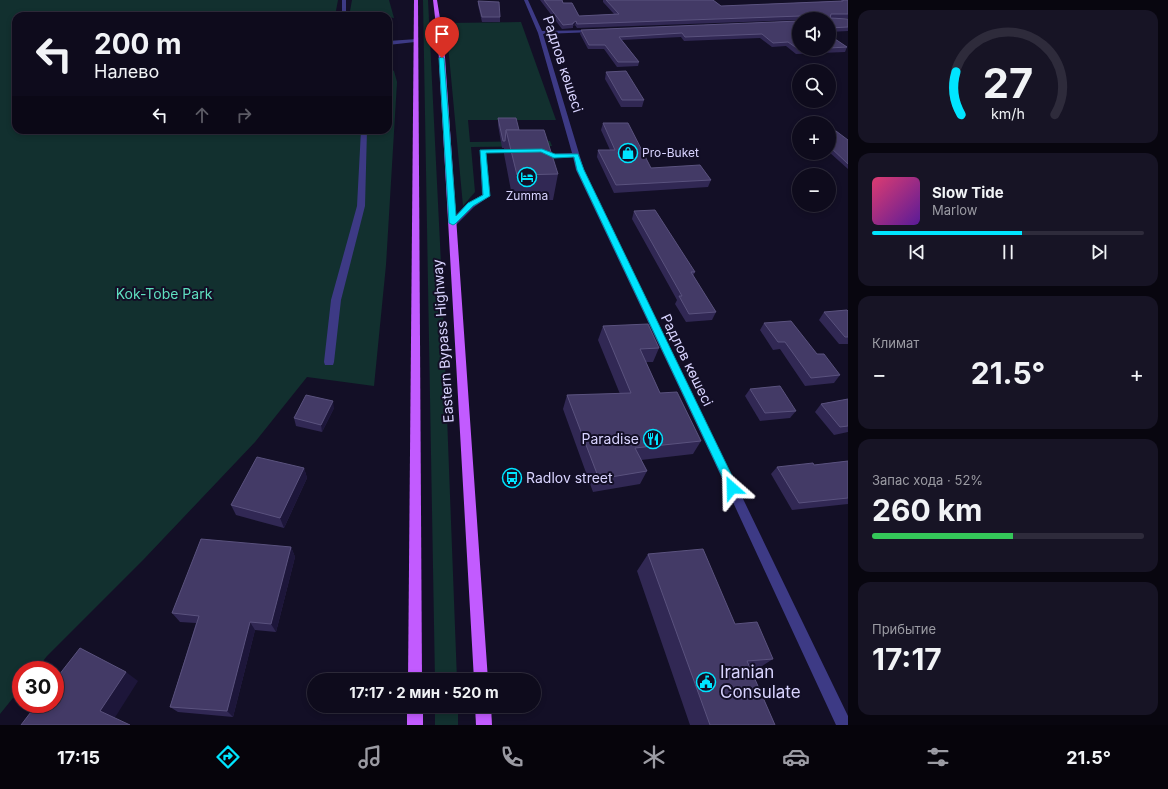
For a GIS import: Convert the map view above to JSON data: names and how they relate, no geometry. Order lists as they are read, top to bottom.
{
  "streets": {
    "main road": ["Eastern Bypass Highway"],
    "street": ["Радлов көшесі"]
  },
  "parks": ["Kok-Tobe Park"],
  "places": {
    "shop": ["Pro-Buket"],
    "hotel": ["Zumma"],
    "restaurant": ["Paradise"],
    "bus stop": ["Radlov street"],
    "public building": ["Iranian Consulate"]
  },
  "page": {
    "map_buttons": ["+", "−"],
    "turn": ["200 m", "Налево"],
    "song": ["Slow Tide", "Marlow"],
    "tile": [
      "Климат",
      ["Запас хода · 52%", "260 km"],
      ["Прибытие", "17:17"]
    ],
    "heat": ["−", "21.5°", "+"],
    "limit": "30",
    "trip": "17:17 · 2 мин · 520 m",
    "tabs": ["17:15", "21.5°"],
    "gauge": ["27", "km/h"]
  }
}
